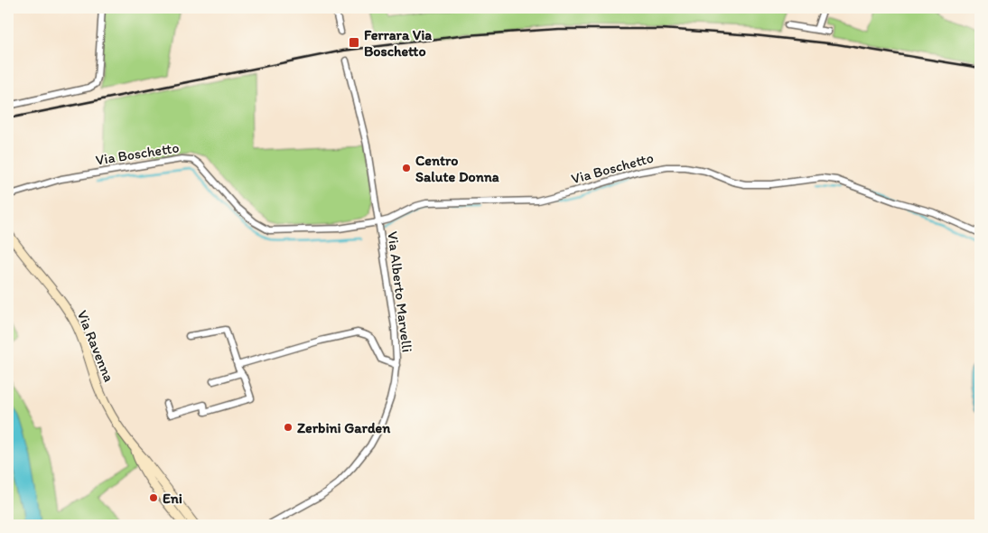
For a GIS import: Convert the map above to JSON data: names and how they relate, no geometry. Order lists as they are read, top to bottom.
{
  "streets": {
    "main road": ["Via Ravenna"],
    "street": ["Via Boschetto", "Via Alberto Marvelli"]
  },
  "crossings": [
    ["Via Boschetto", "Via Alberto Marvelli"]
  ],
  "places": {
    "transit": ["Ferrara Via Boschetto"],
    "other": ["Centro Salute Donna", "Zerbini Garden", "Eni"]
  }
}
